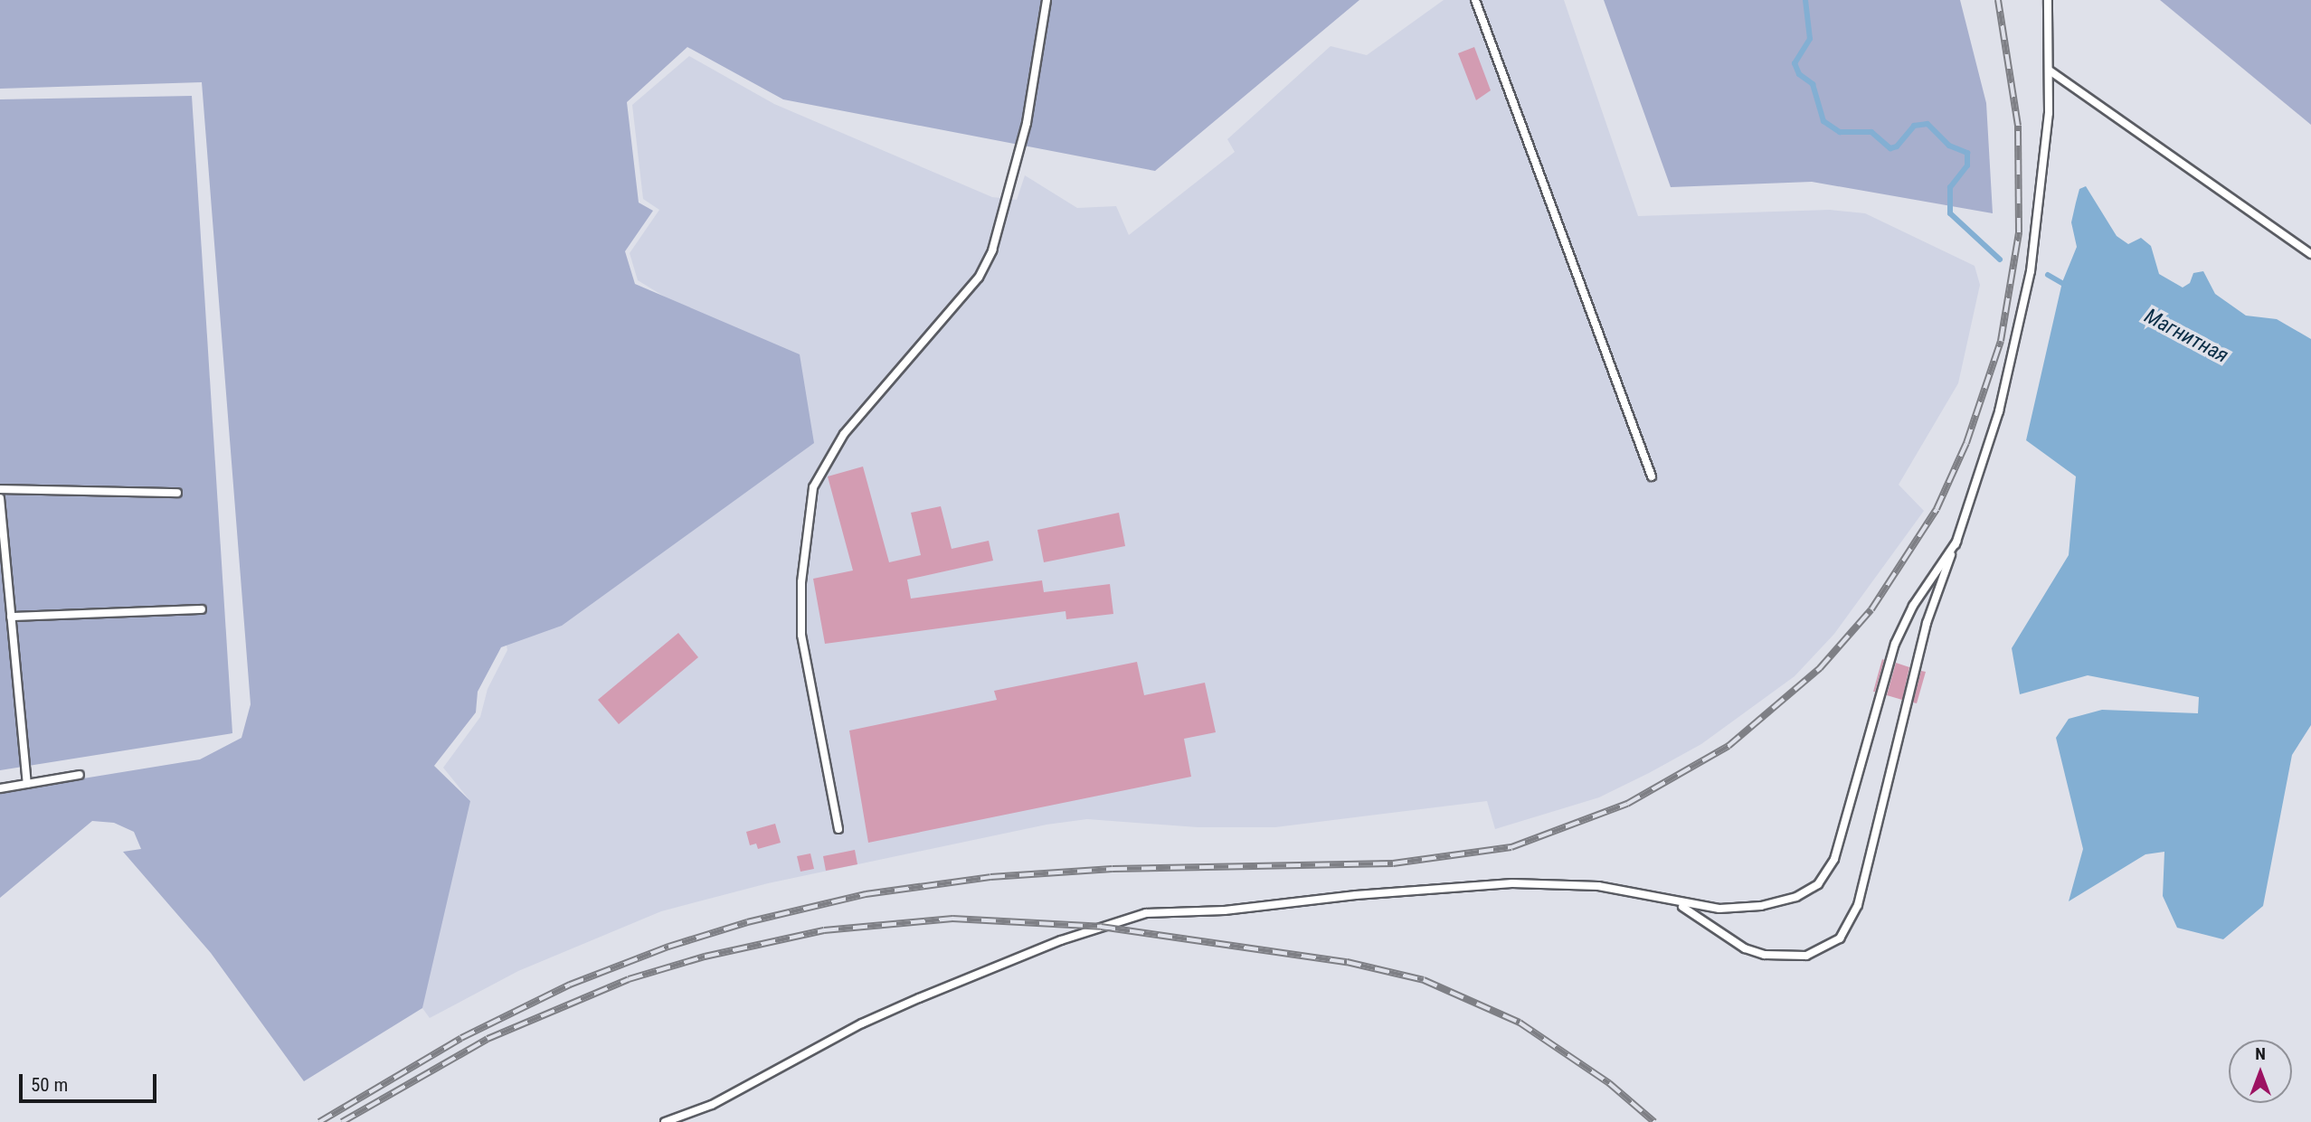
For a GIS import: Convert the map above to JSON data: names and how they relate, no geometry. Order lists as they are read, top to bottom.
{
  "water": ["Магнитная"],
  "scale_bar": "50 m",
  "north": "top"
}
